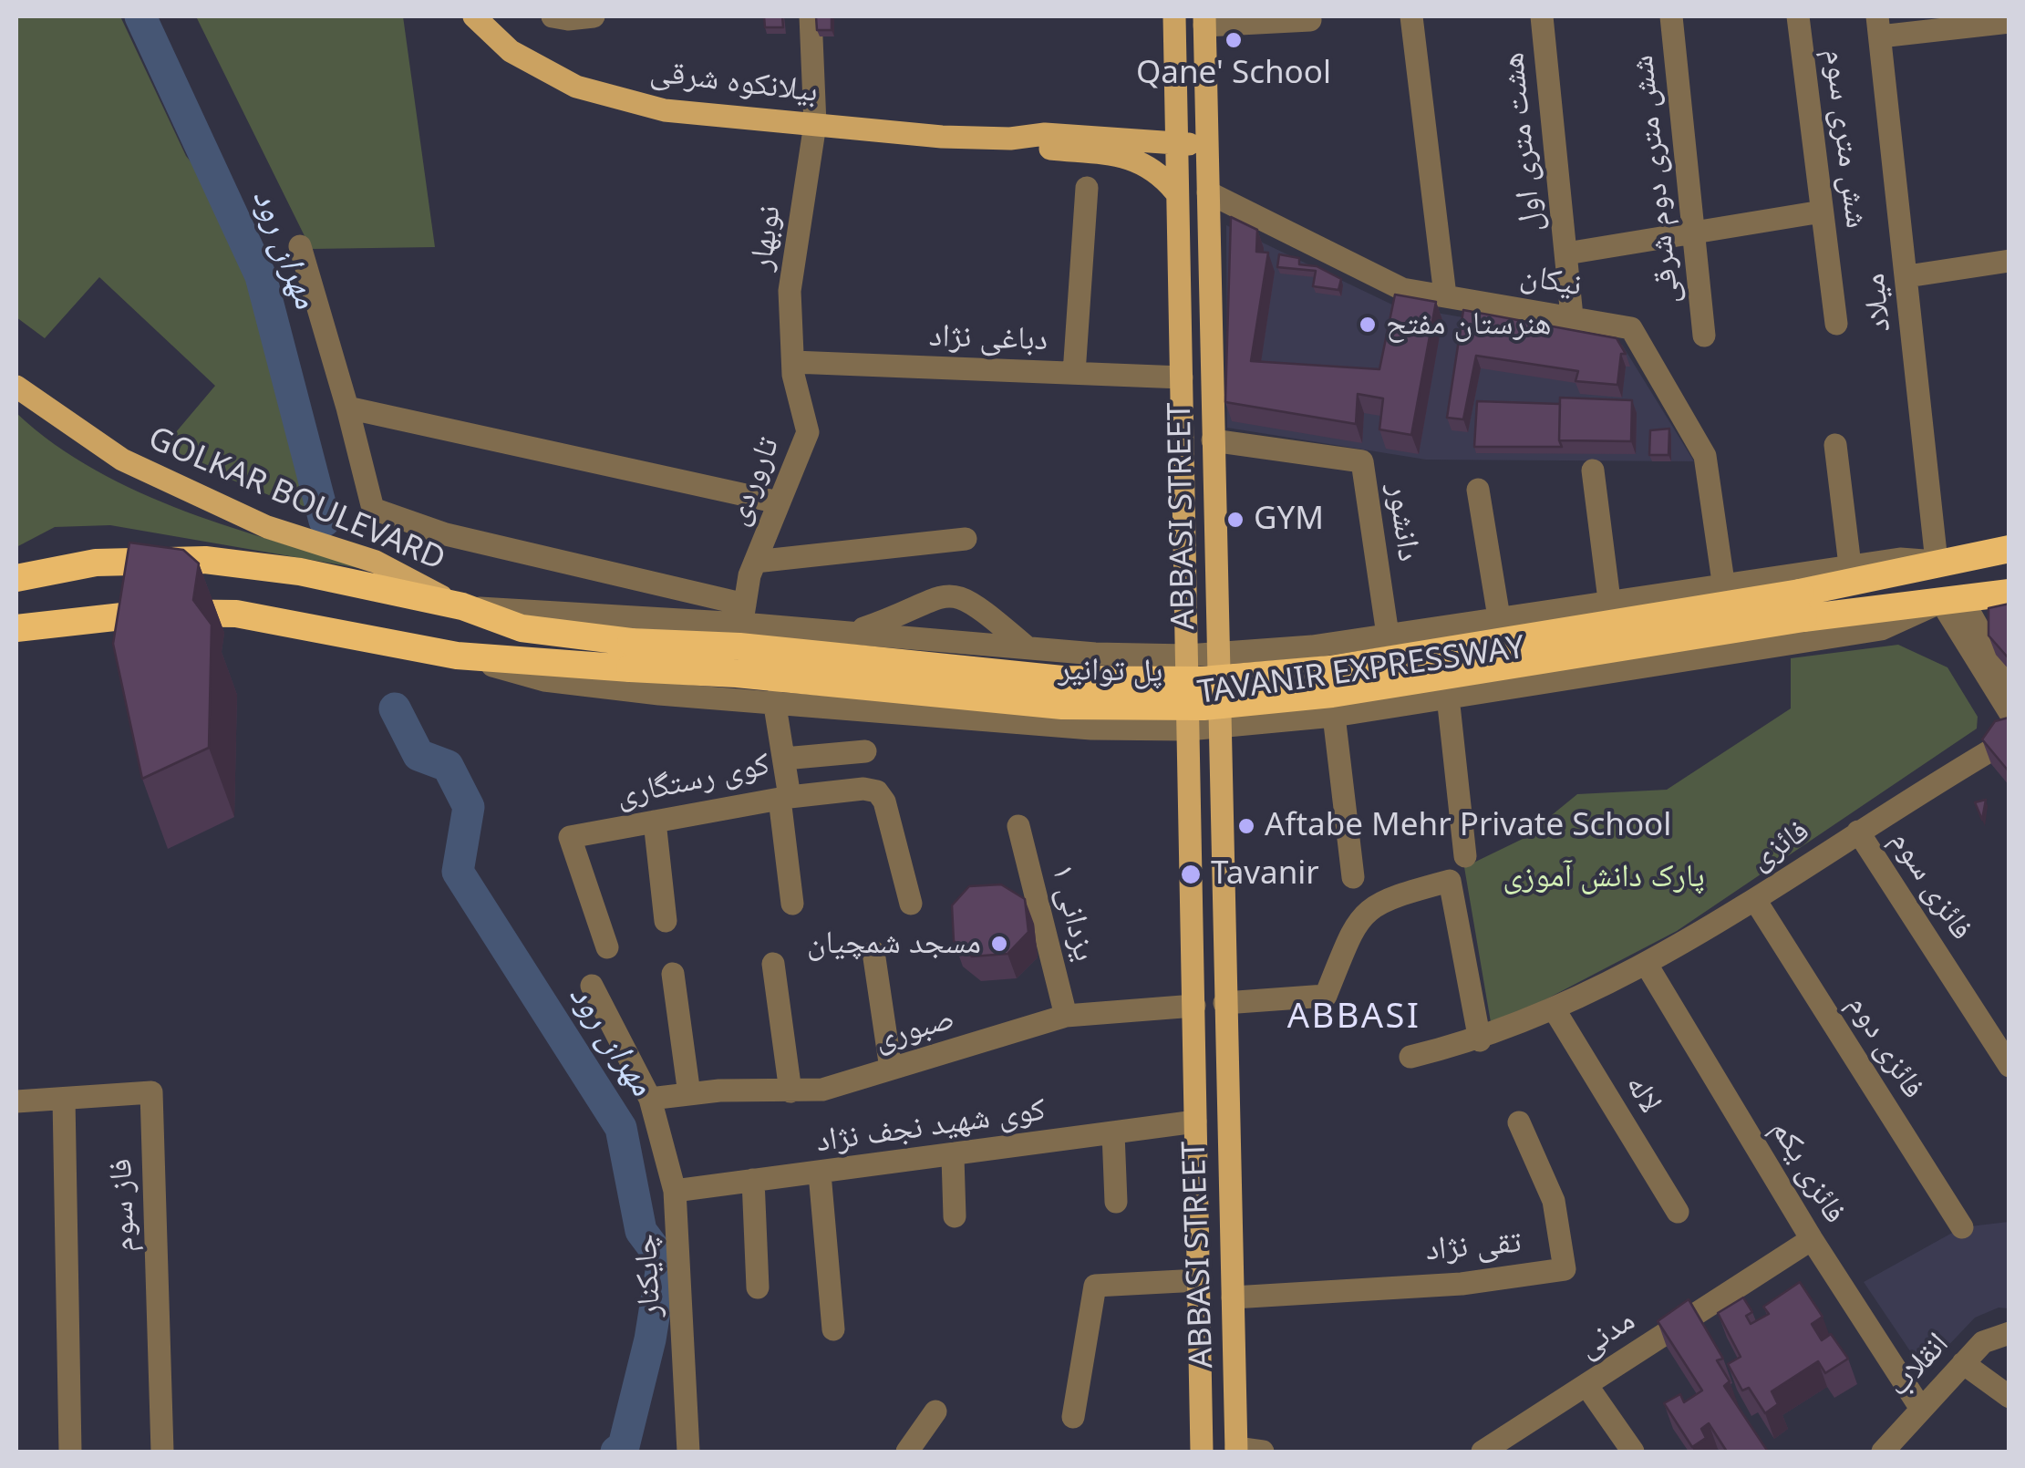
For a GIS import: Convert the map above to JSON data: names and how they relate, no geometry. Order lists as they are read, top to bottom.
{
  "streets": {
    "highway": ["پل توانیر", "TAVANIR EXPRESSWAY"],
    "main road": ["بیلانکوه شرقی", "GOLKAR BOULEVARD", "ABBASI STREET"],
    "street": [
      "شش متری سوم",
      "هشت متری اول",
      "شش متری دوم شرقی",
      "نوبهار",
      "نیکان",
      "میلاد",
      "دباغی نژاد",
      "تاروردی",
      "دانشور",
      "کوی رستگاری",
      "فائزی",
      "فائزی سوم",
      "یزدانی ۱",
      "صبوری",
      "فائزی دوم",
      "لاله",
      "کوی شهید نجف نژاد",
      "فائزی یکم",
      "فاز سوم",
      "تقی نژاد",
      "چایکنار",
      "مدنی",
      "انقلاب"
    ]
  },
  "crossings": [
    ["بیلانکوه شرقی", "نوبهار"],
    ["بیلانکوه شرقی", "ABBASI STREET"],
    ["هشت متری اول", "نیکان"],
    ["نوبهار", "دباغی نژاد"],
    ["نوبهار", "تاروردی"],
    ["نیکان", "ABBASI STREET"],
    ["نیکان", "TAVANIR EXPRESSWAY"],
    ["میلاد", "TAVANIR EXPRESSWAY"],
    ["دباغی نژاد", "تاروردی"],
    ["دباغی نژاد", "ABBASI STREET"],
    ["تاروردی", "TAVANIR EXPRESSWAY"],
    ["GOLKAR BOULEVARD", "TAVANIR EXPRESSWAY"],
    ["ABBASI STREET", "دانشور"],
    ["ABBASI STREET", "TAVANIR EXPRESSWAY"],
    ["ABBASI STREET", "صبوری"],
    ["ABBASI STREET", "کوی شهید نجف نژاد"],
    ["ABBASI STREET", "تقی نژاد"],
    ["دانشور", "TAVANIR EXPRESSWAY"],
    ["پل توانیر", "TAVANIR EXPRESSWAY"],
    ["TAVANIR EXPRESSWAY", "کوی رستگاری"],
    ["فائزی", "فائزی سوم"],
    ["فائزی", "فائزی دوم"],
    ["فائزی", "لاله"],
    ["فائزی", "فائزی یکم"],
    ["یزدانی ۱", "صبوری"],
    ["صبوری", "چایکنار"],
    ["کوی شهید نجف نژاد", "چایکنار"],
    ["فائزی یکم", "مدنی"],
    ["فائزی یکم", "انقلاب"]
  ],
  "districts": ["ABBASI"],
  "water": ["مهران رود"],
  "parks": ["پارک دانش آموزی"],
  "places": [
    "Qane' School",
    "هنرستان مفتح",
    "GYM",
    "Aftabe Mehr Private School",
    "Tavanir",
    "مسجد شمچیان"
  ]
}
